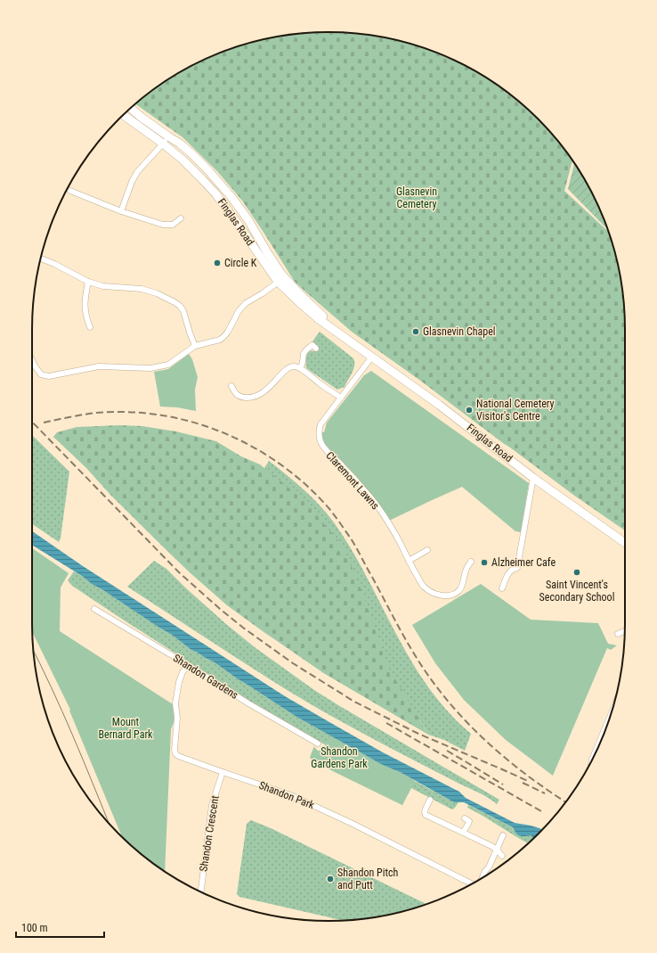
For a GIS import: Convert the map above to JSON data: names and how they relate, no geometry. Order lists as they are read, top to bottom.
{
  "streets": {
    "main road": ["Finglas Road"],
    "street": [
      "Claremont Lawns",
      "Shandon Gardens",
      "Shandon Park",
      "Shandon Crescent"
    ]
  },
  "crossings": [
    ["Finglas Road", "Claremont Lawns"],
    ["Shandon Gardens", "Shandon Park"],
    ["Shandon Park", "Shandon Crescent"]
  ],
  "parks": ["Glasnevin Cemetery", "Mount Bernard Park", "Shandon Gardens Park"],
  "places": [
    "Circle K",
    "Glasnevin Chapel",
    "National Cemetery Visitor's Centre",
    "Alzheimer Cafe",
    "Saint Vincent's Secondary School",
    "Shandon Pitch and Putt"
  ],
  "scale_bar": "100 m"
}
